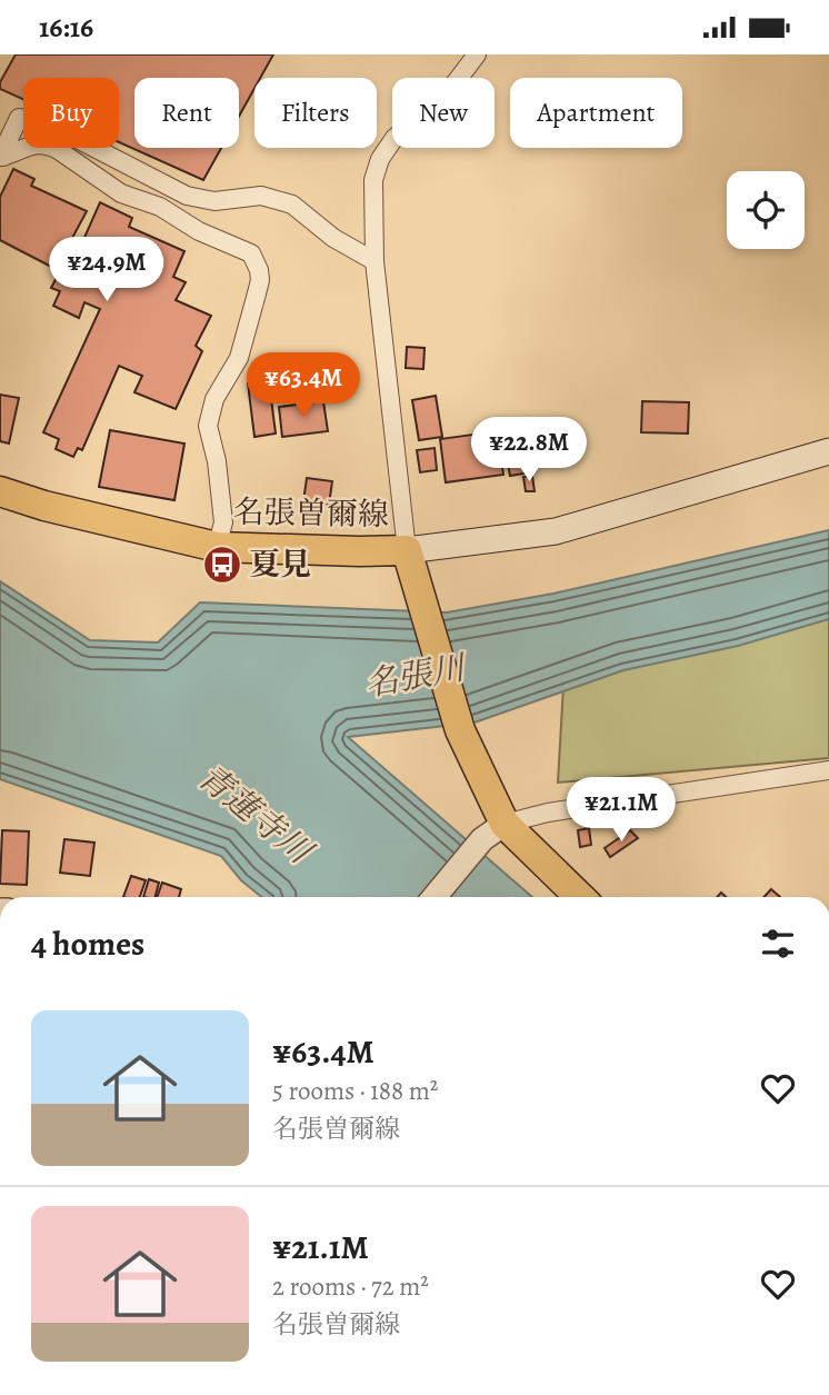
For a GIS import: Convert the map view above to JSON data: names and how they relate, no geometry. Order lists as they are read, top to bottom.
{
  "streets": {
    "main road": ["名張曽爾線"]
  },
  "water": ["名張川", "青蓮寺川"],
  "places": {
    "bus stop": ["夏見"]
  },
  "page": {
    "status": "16:16",
    "chip": [
      "Buy",
      "Rent",
      "Filters",
      "New",
      "Apartment"
    ],
    "price": [
      "¥24.9M",
      "¥63.4M",
      "¥22.8M",
      "¥21.1M"
    ],
    "heading": "4 homes",
    "list": [
      {
        "name": "¥63.4M",
        "note": "5 rooms · 188 m² · 名張曽爾線"
      },
      {
        "name": "¥21.1M",
        "note": "2 rooms · 72 m² · 名張曽爾線"
      }
    ]
  }
}
